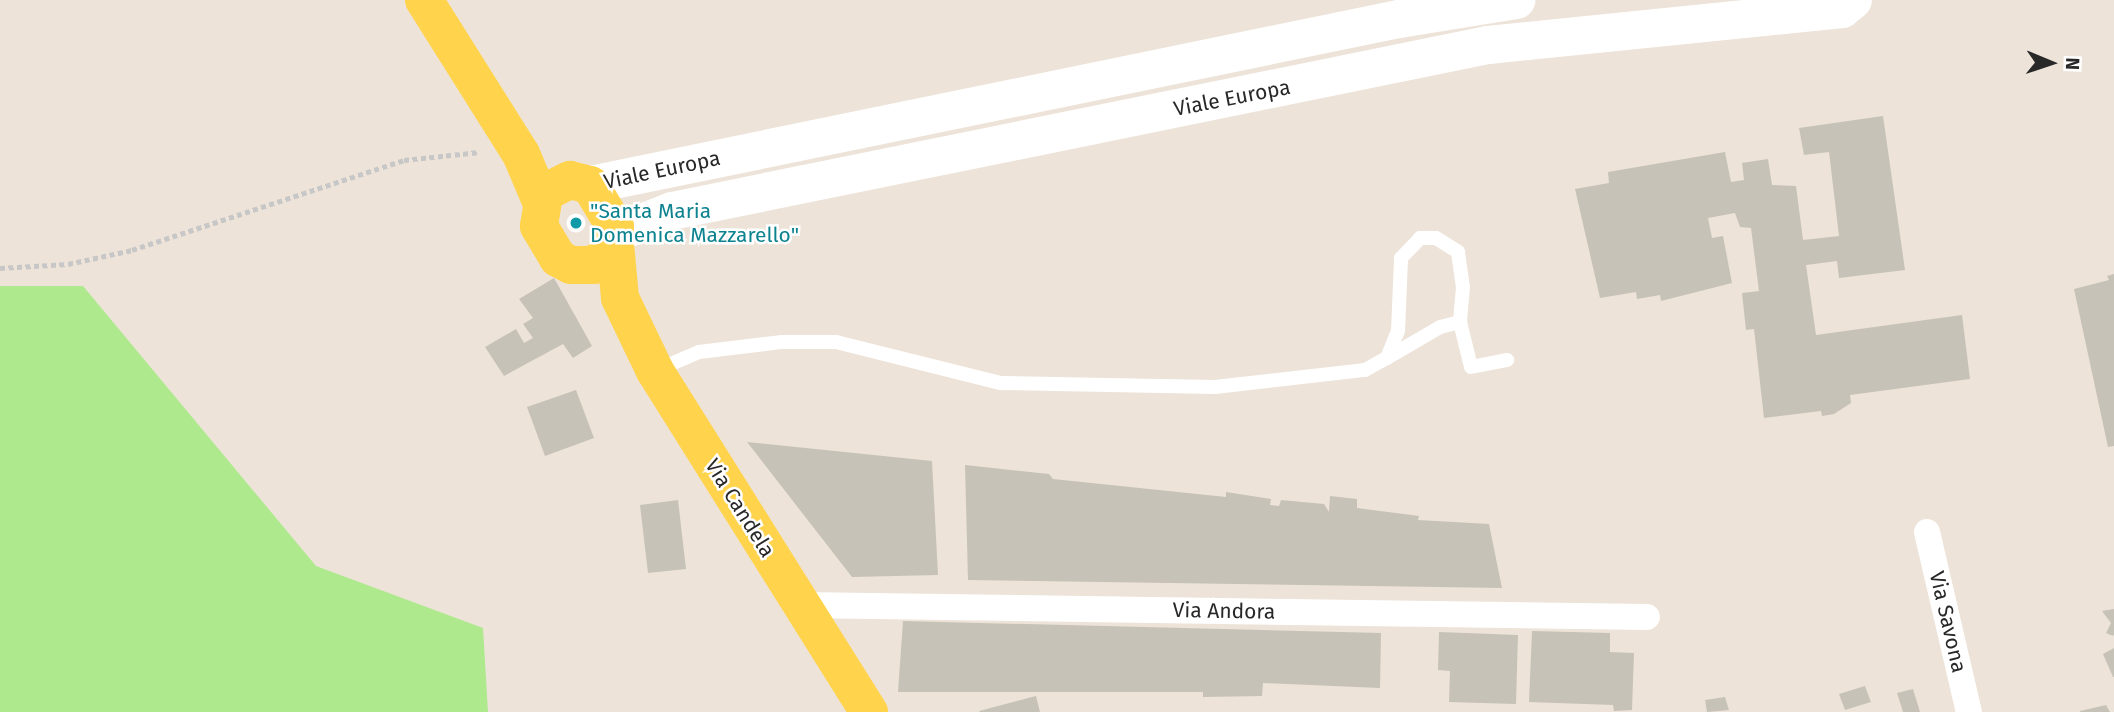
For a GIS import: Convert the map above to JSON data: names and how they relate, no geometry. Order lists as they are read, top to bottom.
{
  "streets": {
    "main road": ["Via Candela"],
    "street": ["Viale Europa", "Via Andora", "Via Savona"]
  },
  "crossings": [
    ["Viale Europa", "Via Candela"],
    ["Via Candela", "Via Andora"]
  ],
  "places": ["\"Santa Maria Domenica Mazzarello\""],
  "north": "right"
}
